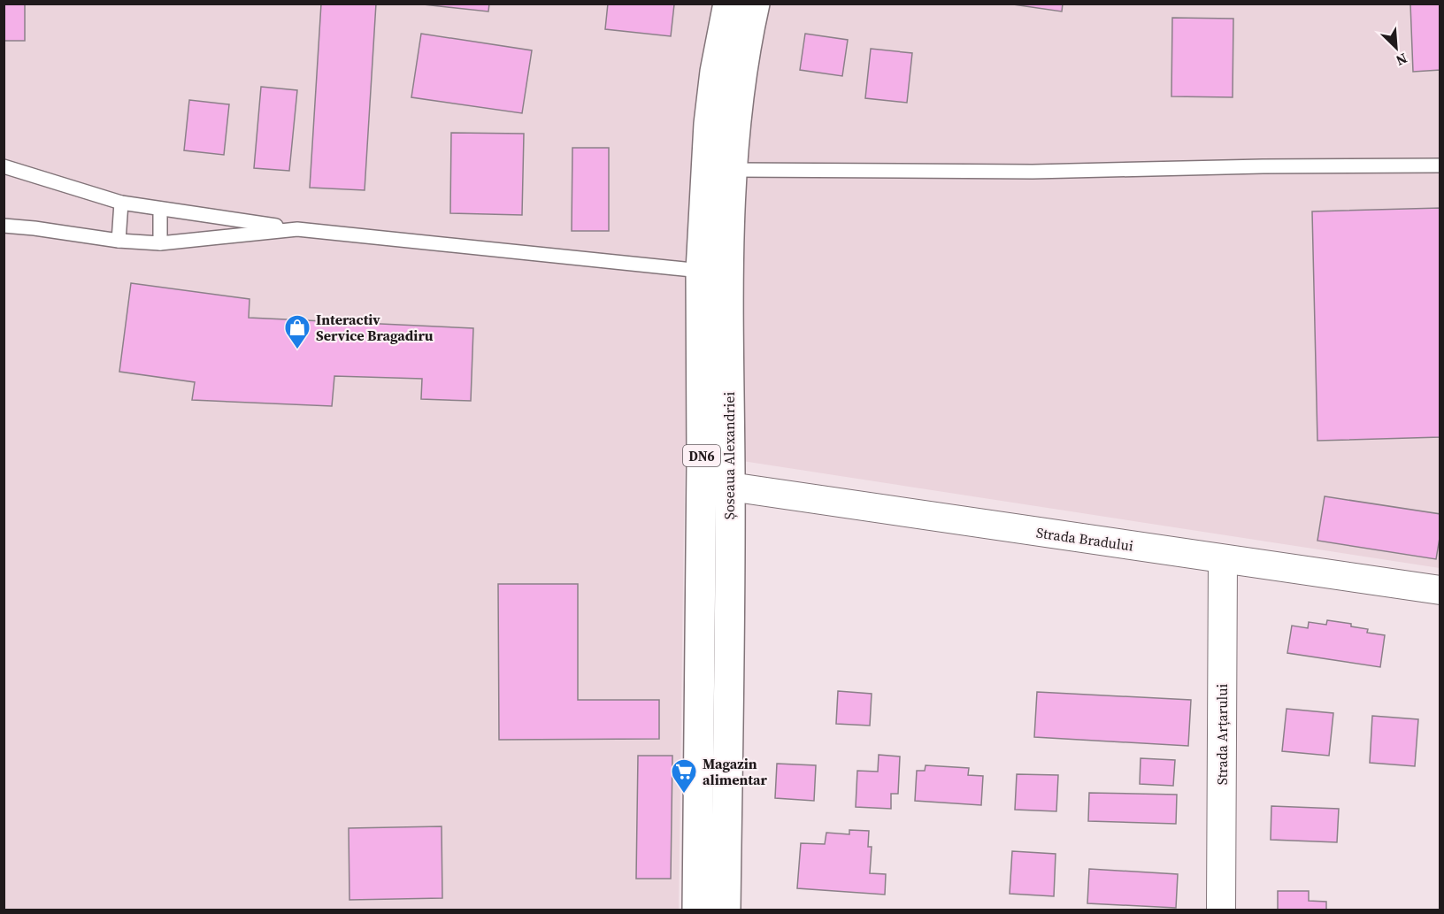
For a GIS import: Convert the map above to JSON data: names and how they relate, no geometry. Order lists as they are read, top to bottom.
{
  "streets": {
    "highway": ["DN6", "Șoseaua Alexandriei"],
    "street": ["Strada Bradului", "Strada Arțarului"]
  },
  "crossings": [
    ["Șoseaua Alexandriei", "Strada Bradului"],
    ["Strada Bradului", "Strada Arțarului"]
  ],
  "places": {
    "shop": ["Interactiv Service Bragadiru"],
    "supermarket": ["Magazin alimentar"]
  },
  "north": "bottom right"
}
